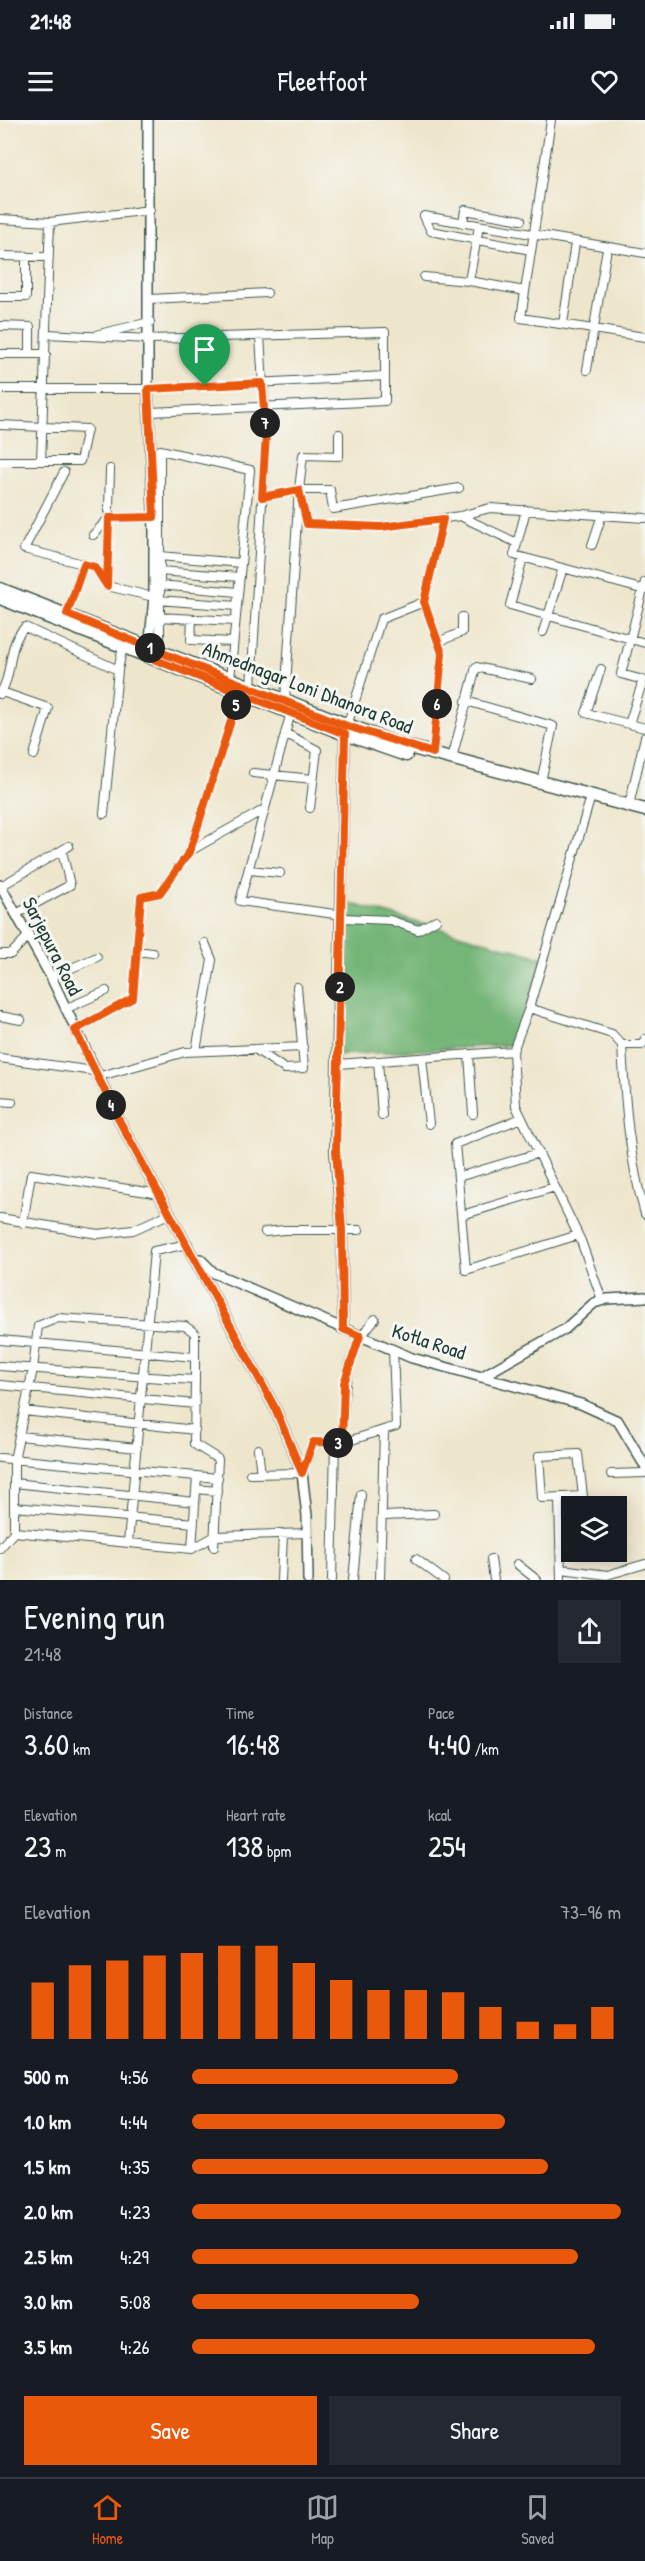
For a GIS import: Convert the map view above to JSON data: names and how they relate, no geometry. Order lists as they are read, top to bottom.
{
  "streets": {
    "main road": ["Ahmednagar Loni Dhanora Road"],
    "street": ["Sarjepura Road", "Kotla Road"]
  },
  "crossings": [
    ["Sarjepura Road", "Kotla Road"]
  ],
  "page": {
    "status": "21:48",
    "header": "Fleetfoot",
    "pins": [
      "7",
      "1",
      "6",
      "5",
      "2",
      "4",
      "3"
    ],
    "heading": ["Evening run", "21:48"],
    "stats": [
      ["Distance", "3.60 km"],
      ["Time", "16:48"],
      ["Pace", "4:40 /km"],
      ["Elevation", "23 m"],
      ["Heart rate", "138 bpm"],
      ["kcal", "254"]
    ],
    "chart": ["Elevation", "73–96 m"],
    "list": [
      {
        "name": "500 m",
        "note": "4:56"
      },
      {
        "name": "1.0 km",
        "note": "4:44"
      },
      {
        "name": "1.5 km",
        "note": "4:35"
      },
      {
        "name": "2.0 km",
        "note": "4:23"
      },
      {
        "name": "2.5 km",
        "note": "4:29"
      },
      {
        "name": "3.0 km",
        "note": "5:08"
      },
      {
        "name": "3.5 km",
        "note": "4:26"
      }
    ],
    "buttons": ["Save", "Share"],
    "tabs": ["Home", "Map", "Saved"]
  }
}
